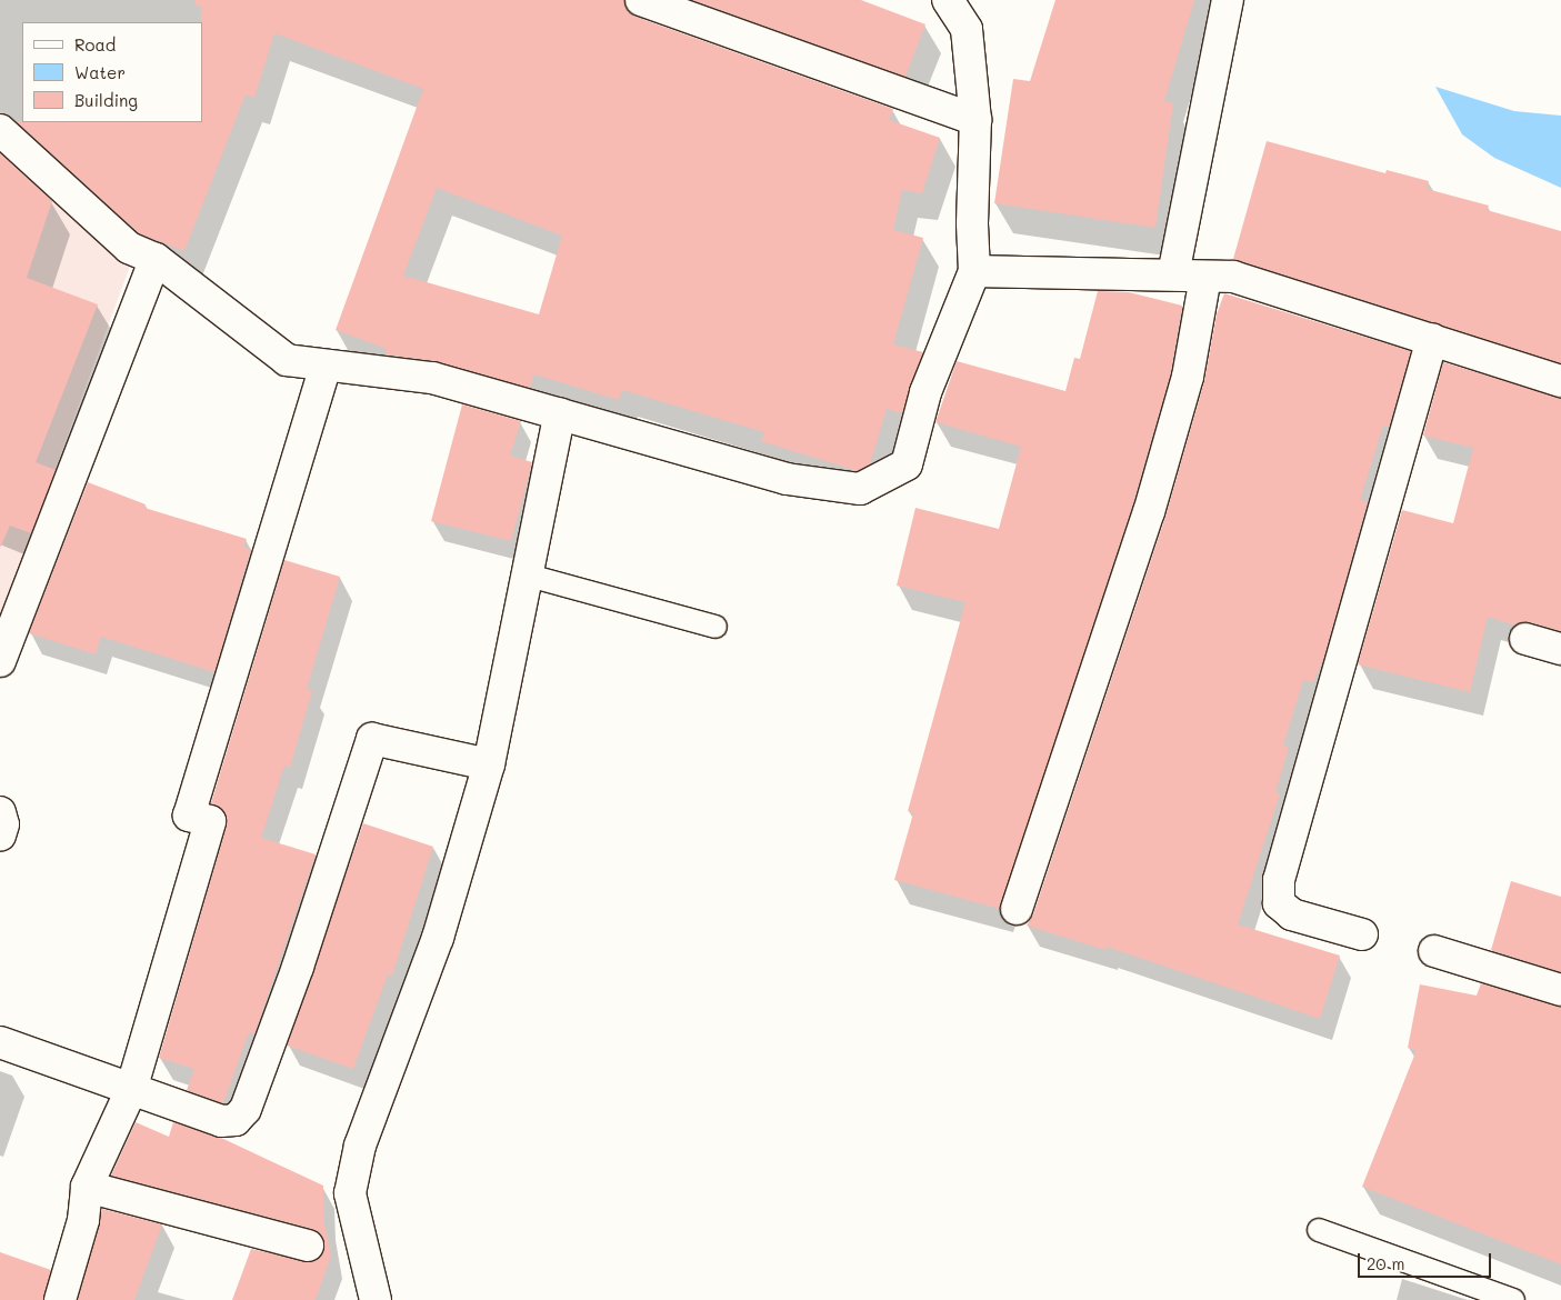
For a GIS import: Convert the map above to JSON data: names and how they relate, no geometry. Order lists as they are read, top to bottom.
{
  "legend": ["Road", "Water", "Building"],
  "scale_bar": "20 m"
}
